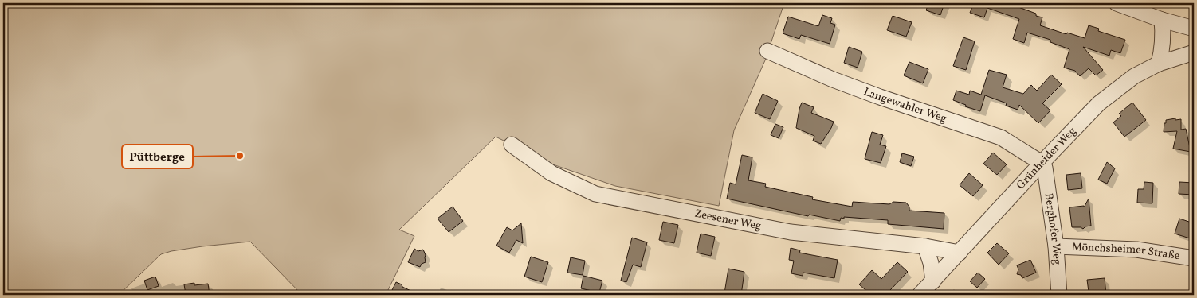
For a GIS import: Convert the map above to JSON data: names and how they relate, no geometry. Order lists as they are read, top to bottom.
{
  "streets": {
    "street": [
      "Langewahler Weg",
      "Grünheider Weg",
      "Zeesener Weg",
      "Berghofer Weg",
      "Mönchsheimer Straße"
    ]
  },
  "crossings": [
    ["Langewahler Weg", "Grünheider Weg"],
    ["Langewahler Weg", "Berghofer Weg"],
    ["Grünheider Weg", "Zeesener Weg"],
    ["Grünheider Weg", "Berghofer Weg"],
    ["Berghofer Weg", "Mönchsheimer Straße"]
  ],
  "places": ["Püttberge"]
}
